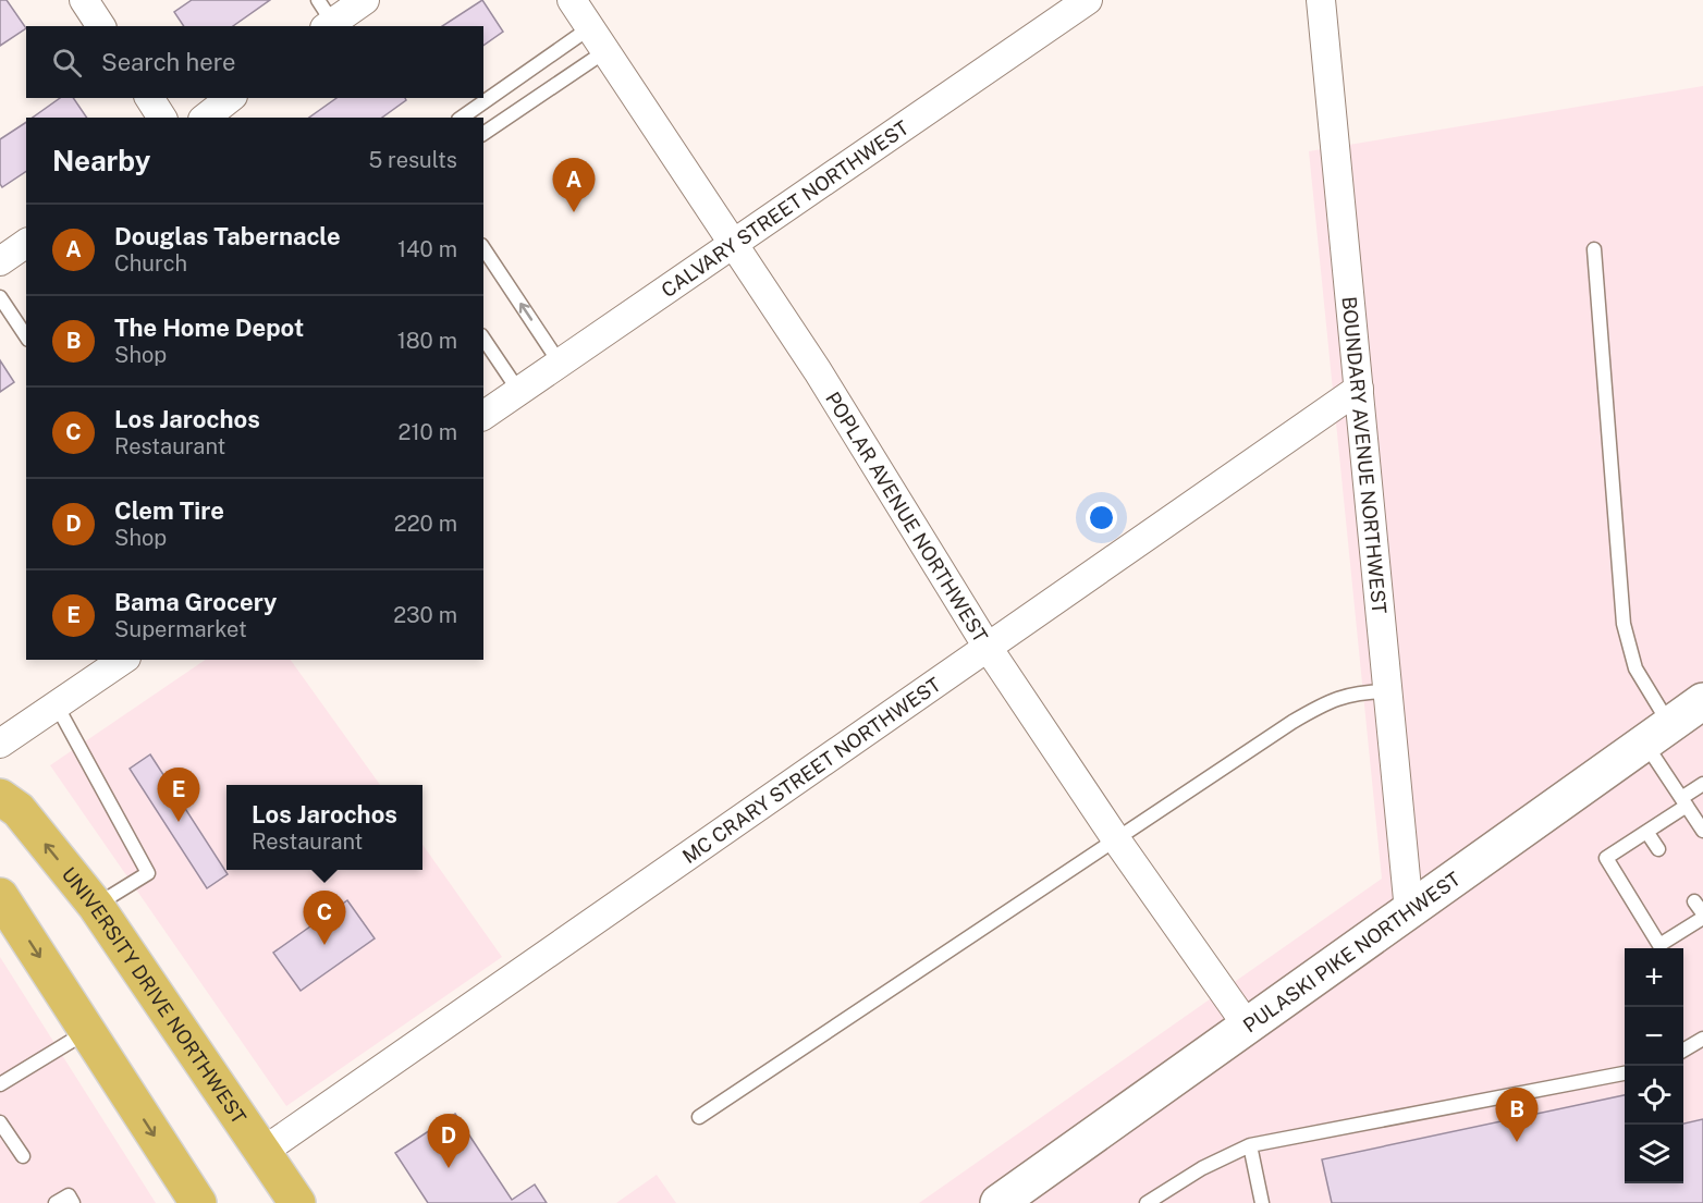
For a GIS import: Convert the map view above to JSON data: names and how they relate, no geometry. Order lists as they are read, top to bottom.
{
  "streets": {
    "highway": ["UNIVERSITY DRIVE NORTHWEST"],
    "main road": ["PULASKI PIKE NORTHWEST"],
    "street": [
      "CALVARY STREET NORTHWEST",
      "BOUNDARY AVENUE NORTHWEST",
      "POPLAR AVENUE NORTHWEST",
      "MC CRARY STREET NORTHWEST"
    ]
  },
  "crossings": [
    ["CALVARY STREET NORTHWEST", "POPLAR AVENUE NORTHWEST"],
    ["BOUNDARY AVENUE NORTHWEST", "MC CRARY STREET NORTHWEST"],
    ["BOUNDARY AVENUE NORTHWEST", "PULASKI PIKE NORTHWEST"],
    ["POPLAR AVENUE NORTHWEST", "MC CRARY STREET NORTHWEST"],
    ["POPLAR AVENUE NORTHWEST", "PULASKI PIKE NORTHWEST"],
    ["MC CRARY STREET NORTHWEST", "UNIVERSITY DRIVE NORTHWEST"]
  ],
  "page": {
    "search": "Search here",
    "heading": ["Nearby", "5 results"],
    "pins": [
      "A",
      "E",
      "C",
      "B",
      "D"
    ],
    "list": [
      {
        "mark": "A",
        "name": "Douglas Tabernacle",
        "note": "Church",
        "value": "140 m"
      },
      {
        "mark": "B",
        "name": "The Home Depot",
        "note": "Shop",
        "value": "180 m"
      },
      {
        "mark": "C",
        "name": "Los Jarochos",
        "note": "Restaurant",
        "value": "210 m"
      },
      {
        "mark": "D",
        "name": "Clem Tire",
        "note": "Shop",
        "value": "220 m"
      },
      {
        "mark": "E",
        "name": "Bama Grocery",
        "note": "Supermarket",
        "value": "230 m"
      }
    ],
    "popup": ["Los Jarochos", "Restaurant"],
    "map_buttons": ["+", "−"]
  }
}
